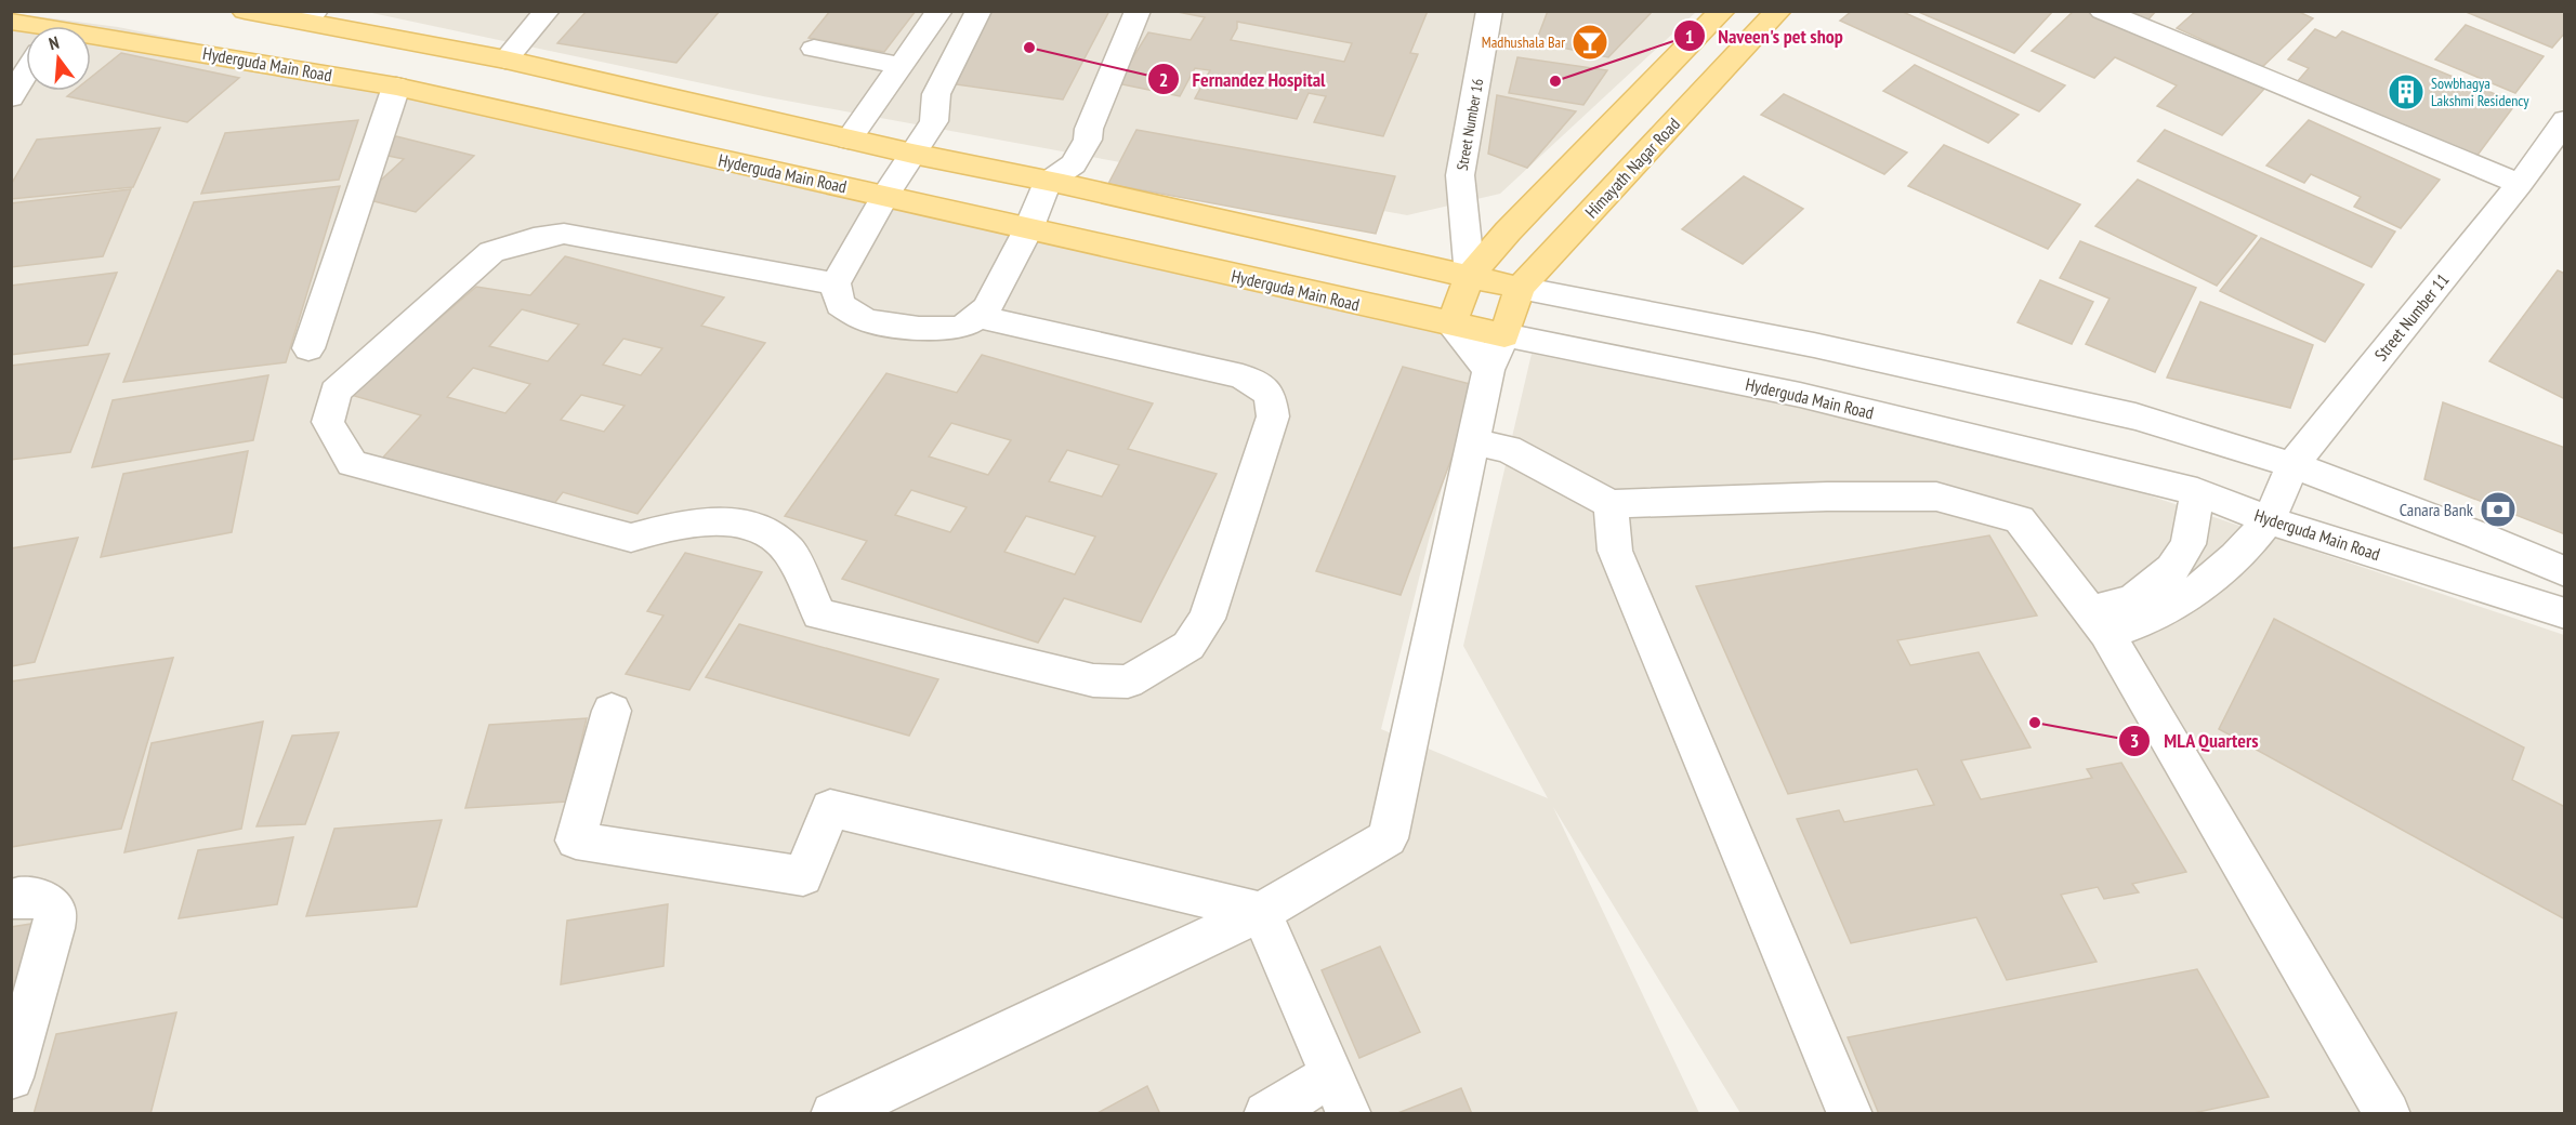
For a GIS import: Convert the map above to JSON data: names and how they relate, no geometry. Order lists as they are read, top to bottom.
{
  "streets": {
    "main road": ["Hyderguda Main Road", "Himayath Nagar Road"],
    "street": ["Street Number 16", "Street Number 11"]
  },
  "crossings": [
    ["Hyderguda Main Road", "Himayath Nagar Road"],
    ["Hyderguda Main Road", "Street Number 11"]
  ],
  "places": {
    "bar": ["Madhushala Bar"],
    "other": ["Fernandez Hospital", "Naveen's pet shop", "MLA Quarters"],
    "building": ["Sowbhagya Lakshmi Residency"],
    "bank": ["Canara Bank"]
  },
  "north": "top"
}
